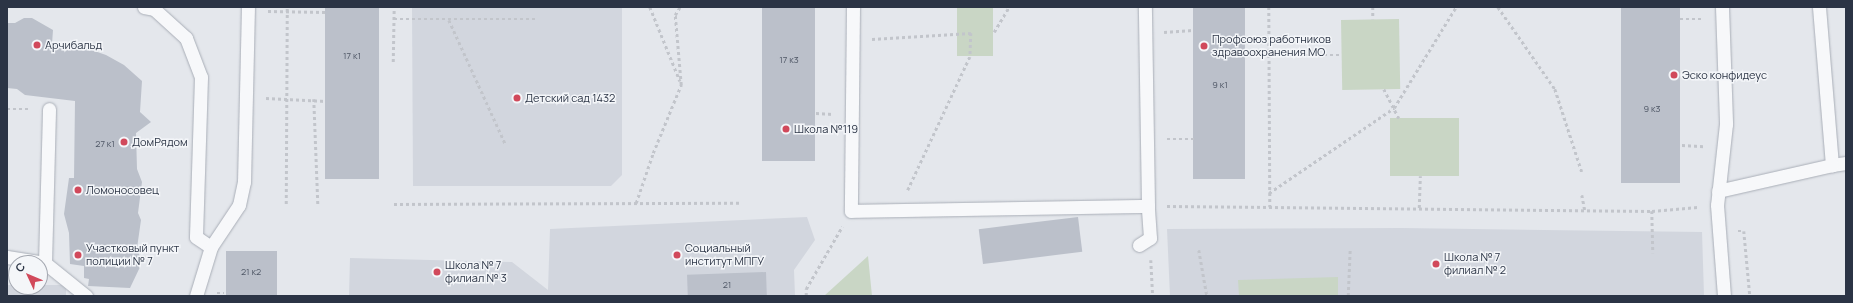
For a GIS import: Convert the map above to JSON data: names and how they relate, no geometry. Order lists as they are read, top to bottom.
{
  "places": [
    "Арчибальд",
    "Профсоюз работников здравоохранения МО",
    "Эско конфидеус",
    "Детский сад 1432",
    "Школа №119",
    "ДомРядом",
    "Ломоносовец",
    "Участковый пункт полиции № 7",
    "Социальный институт МПГУ",
    "Школа № 7 филиал № 2",
    "Школа № 7 филиал № 3"
  ],
  "house_numbers": [
    "17 к1",
    "17 к3",
    "9 к1",
    "9 к3",
    "27 к1",
    "21 к2",
    "21"
  ],
  "north": "top left"
}
